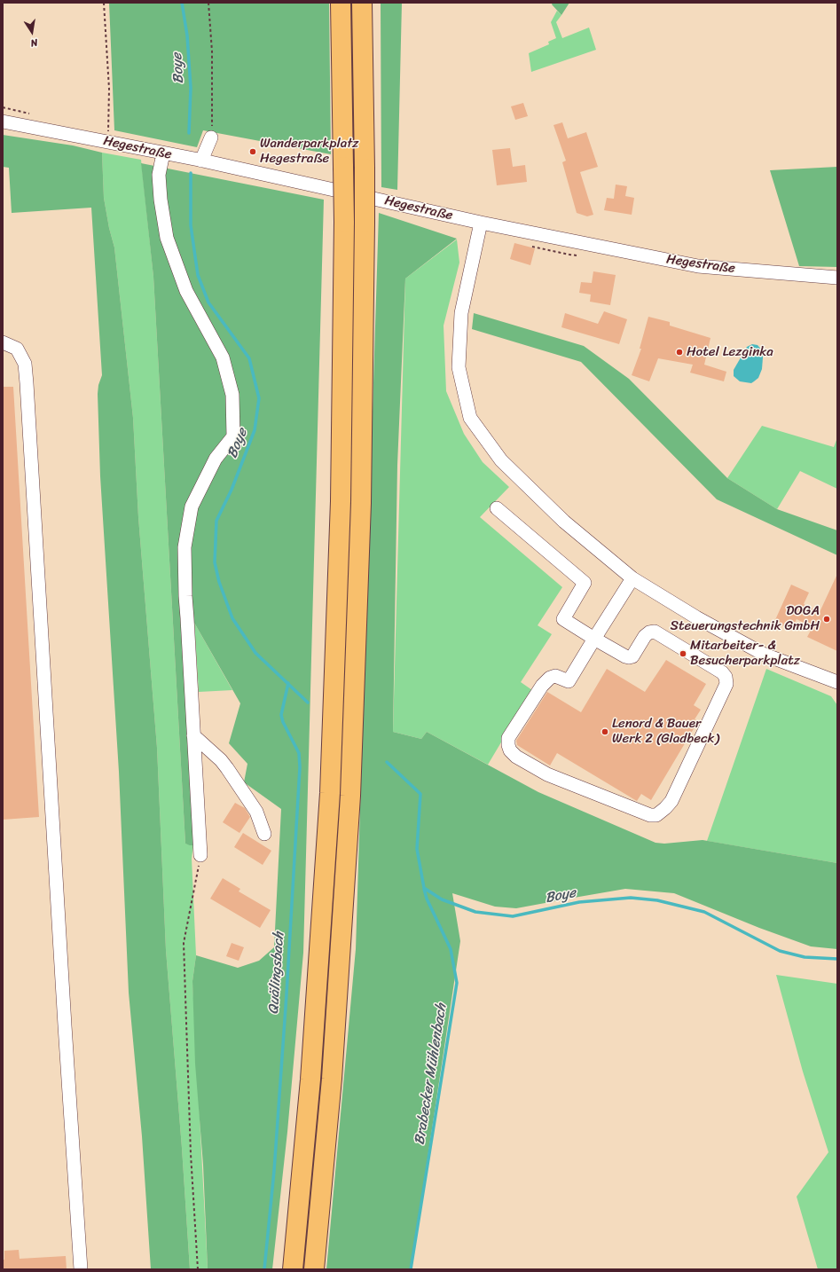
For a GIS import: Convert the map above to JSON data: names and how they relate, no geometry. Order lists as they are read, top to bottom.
{
  "streets": {
    "street": ["Hegestraße"]
  },
  "water": ["Boye", "Quälingsbach", "Brabecker Mühlenbach"],
  "places": [
    "Wanderparkplatz Hegestraße",
    "Hotel Lezginka",
    "DOGA Steuerungstechnik GmbH",
    "Mitarbeiter- & Besucherparkplatz",
    "Lenord & Bauer Werk 2 (Gladbeck)"
  ],
  "north": "bottom"
}
